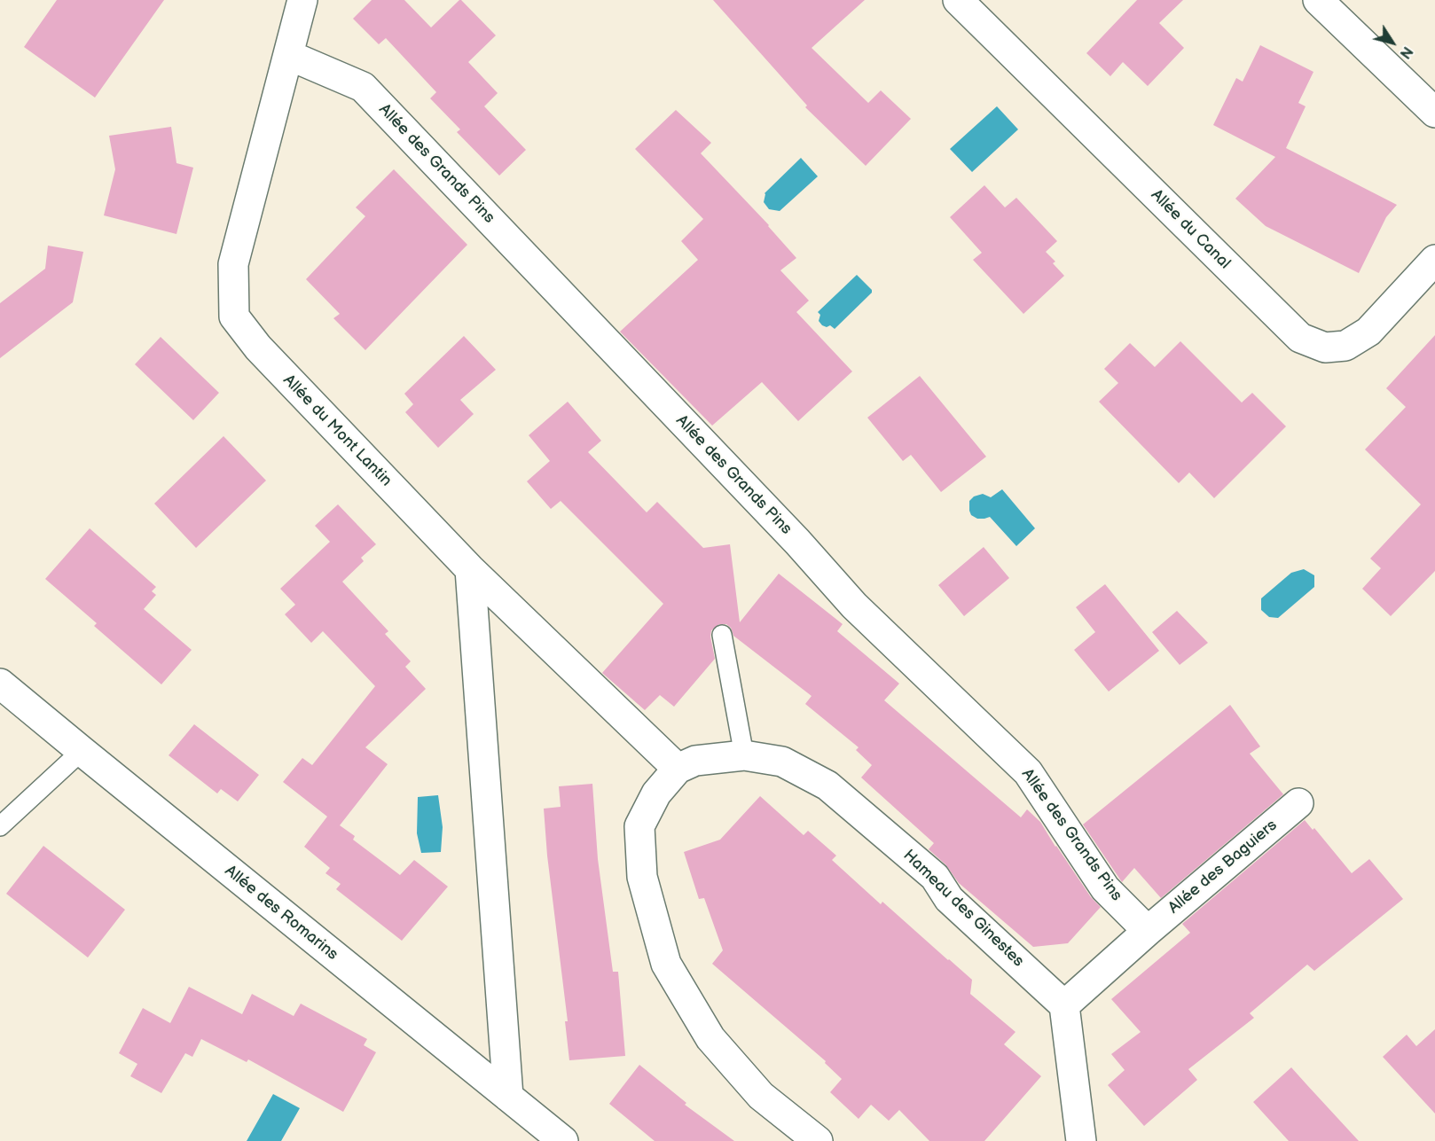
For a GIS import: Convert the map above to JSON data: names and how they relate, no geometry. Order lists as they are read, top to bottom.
{
  "streets": {
    "street": [
      "Allée des Grands Pins",
      "Allée du Canal",
      "Allée du Mont Lantin",
      "Allée des Baguiers",
      "Hameau des Ginestes",
      "Allée des Romarins"
    ]
  },
  "crossings": [
    ["Allée des Grands Pins", "Allée du Mont Lantin"],
    ["Allée des Grands Pins", "Allée des Baguiers"],
    ["Allée du Mont Lantin", "Hameau des Ginestes"],
    ["Allée des Baguiers", "Hameau des Ginestes"]
  ],
  "north": "bottom right"
}
